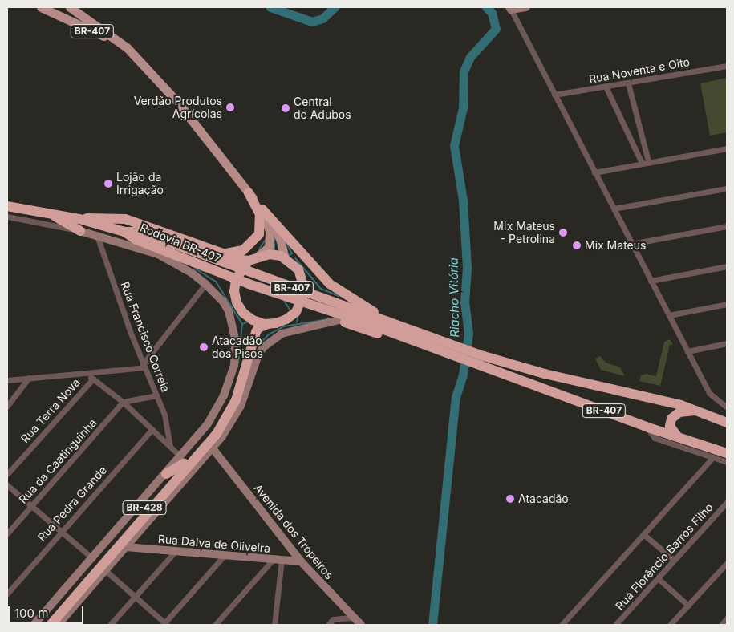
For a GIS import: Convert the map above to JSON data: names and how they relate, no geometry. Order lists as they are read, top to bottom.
{
  "streets": {
    "highway": ["BR-407", "Rodovia BR-407", "BR-428"],
    "main road": ["Avenida dos Tropeiros", "Rua Dalva de Oliveira"],
    "street": [
      "Rua Noventa e Oito",
      "Rua Francisco Correia",
      "Rua Terra Nova",
      "Rua da Caatinguinha",
      "Rua Pedra Grande",
      "Rua Florêncio Barros Filho"
    ]
  },
  "crossings": [
    ["BR-407", "Rodovia BR-407"],
    ["BR-407", "BR-428"],
    ["Avenida dos Tropeiros", "Rua Dalva de Oliveira"]
  ],
  "water": ["Riacho Vitória"],
  "places": [
    "Verdão Produtos Agrícolas",
    "Central de Adubos",
    "Lojão da Irrigação",
    "MIx Mateus - Petrolina",
    "Mix Mateus",
    "Atacadão dos Pisos",
    "Atacadão"
  ],
  "scale_bar": "100 m"
}
